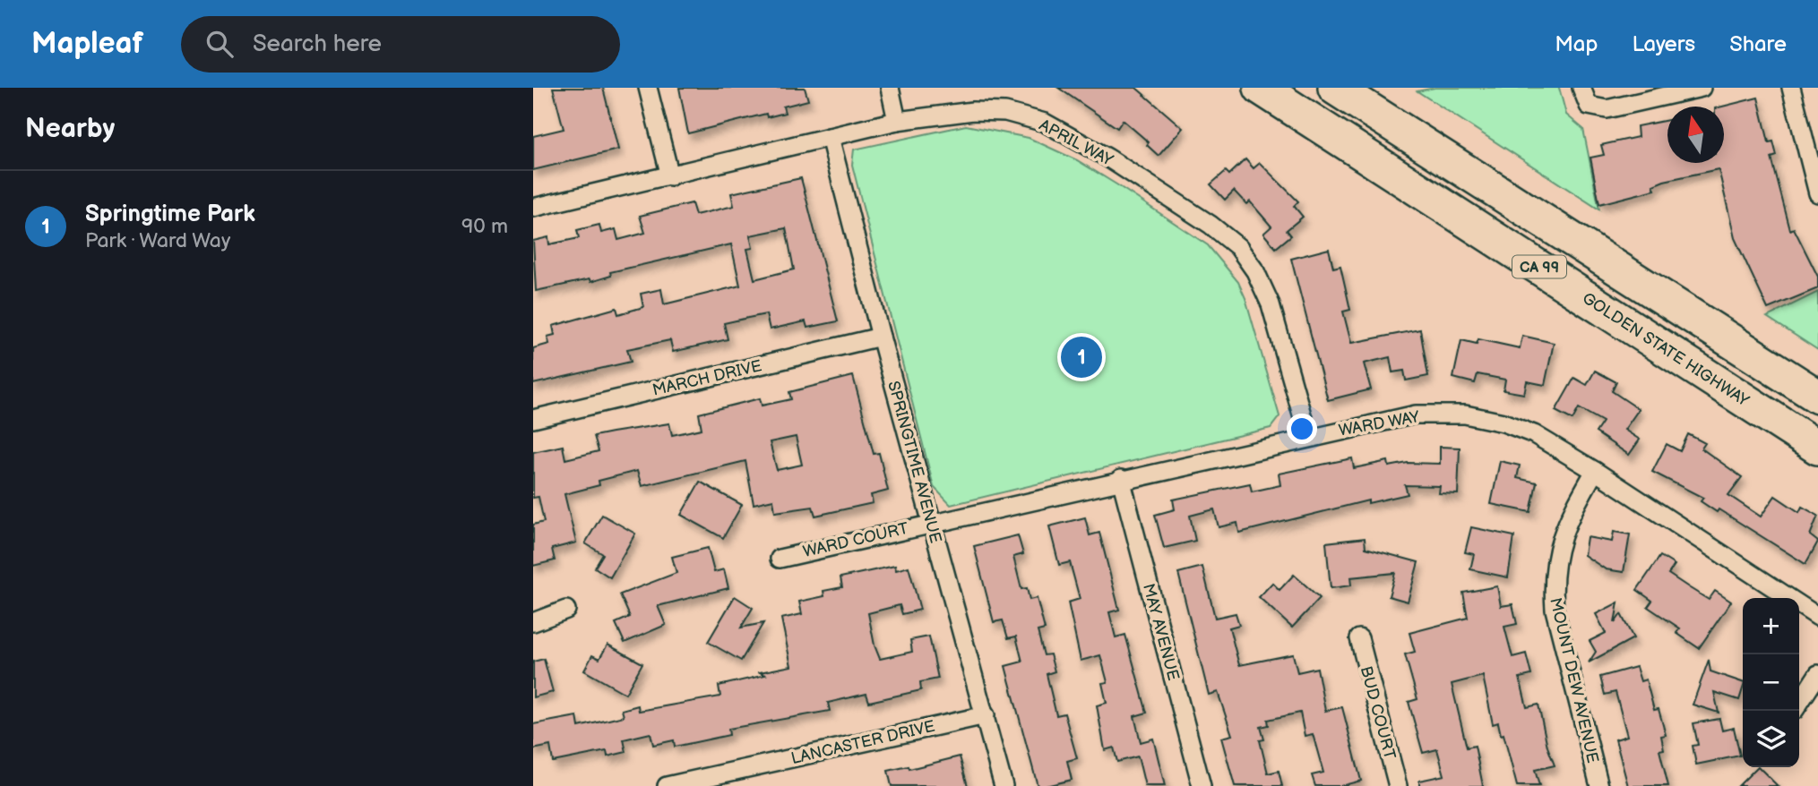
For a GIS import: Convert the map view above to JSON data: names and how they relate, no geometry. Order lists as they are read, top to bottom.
{
  "streets": {
    "highway": ["CA 99", "GOLDEN STATE HIGHWAY"],
    "street": [
      "APRIL WAY",
      "MARCH DRIVE",
      "WARD WAY",
      "SPRINGTIME AVENUE",
      "WARD COURT",
      "MAY AVENUE",
      "MOUNT DEW AVENUE",
      "BUD COURT",
      "LANCASTER DRIVE"
    ]
  },
  "crossings": [
    ["APRIL WAY", "WARD WAY"],
    ["APRIL WAY", "SPRINGTIME AVENUE"],
    ["MARCH DRIVE", "SPRINGTIME AVENUE"],
    ["WARD WAY", "SPRINGTIME AVENUE"],
    ["WARD WAY", "WARD COURT"],
    ["WARD WAY", "MAY AVENUE"],
    ["WARD WAY", "MOUNT DEW AVENUE"],
    ["SPRINGTIME AVENUE", "WARD COURT"],
    ["SPRINGTIME AVENUE", "LANCASTER DRIVE"]
  ],
  "north": "top",
  "page": {
    "header": "Mapleaf",
    "search": "Search here",
    "nav": ["Map", "Layers", "Share"],
    "heading": "Nearby",
    "list": [
      {
        "mark": "1",
        "name": "Springtime Park",
        "note": "Park · Ward Way",
        "value": "90 m"
      }
    ],
    "pins": "1",
    "map_buttons": ["+", "−"]
  }
}
